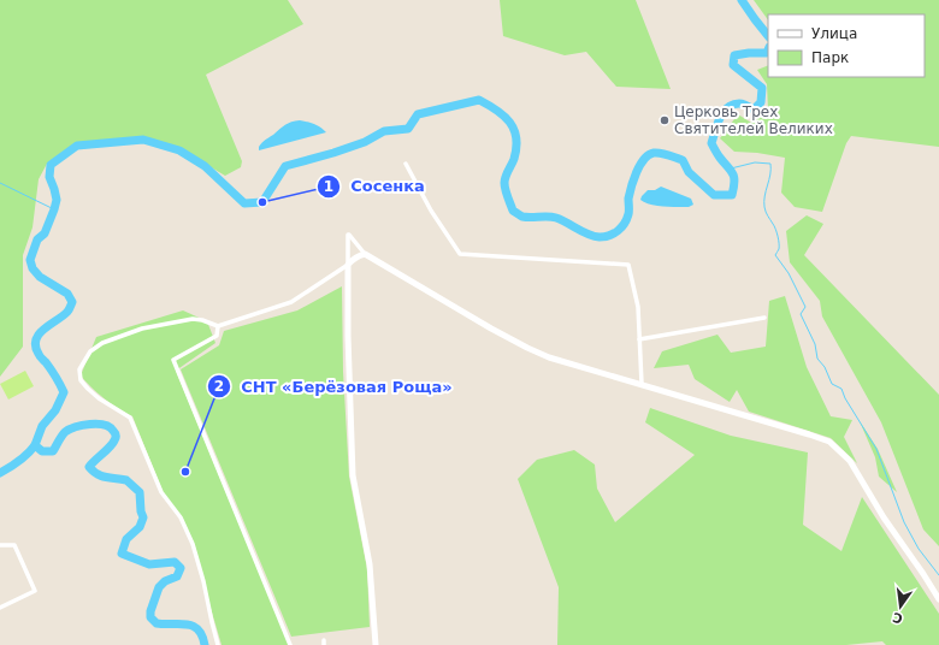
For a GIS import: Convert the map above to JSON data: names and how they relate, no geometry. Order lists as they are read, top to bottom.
{
  "places": ["Церковь Трех Святителей Великих", "Сосенка", "СНТ «Берёзовая Роща»"],
  "legend": ["Улица", "Парк"],
  "north": "bottom"
}
